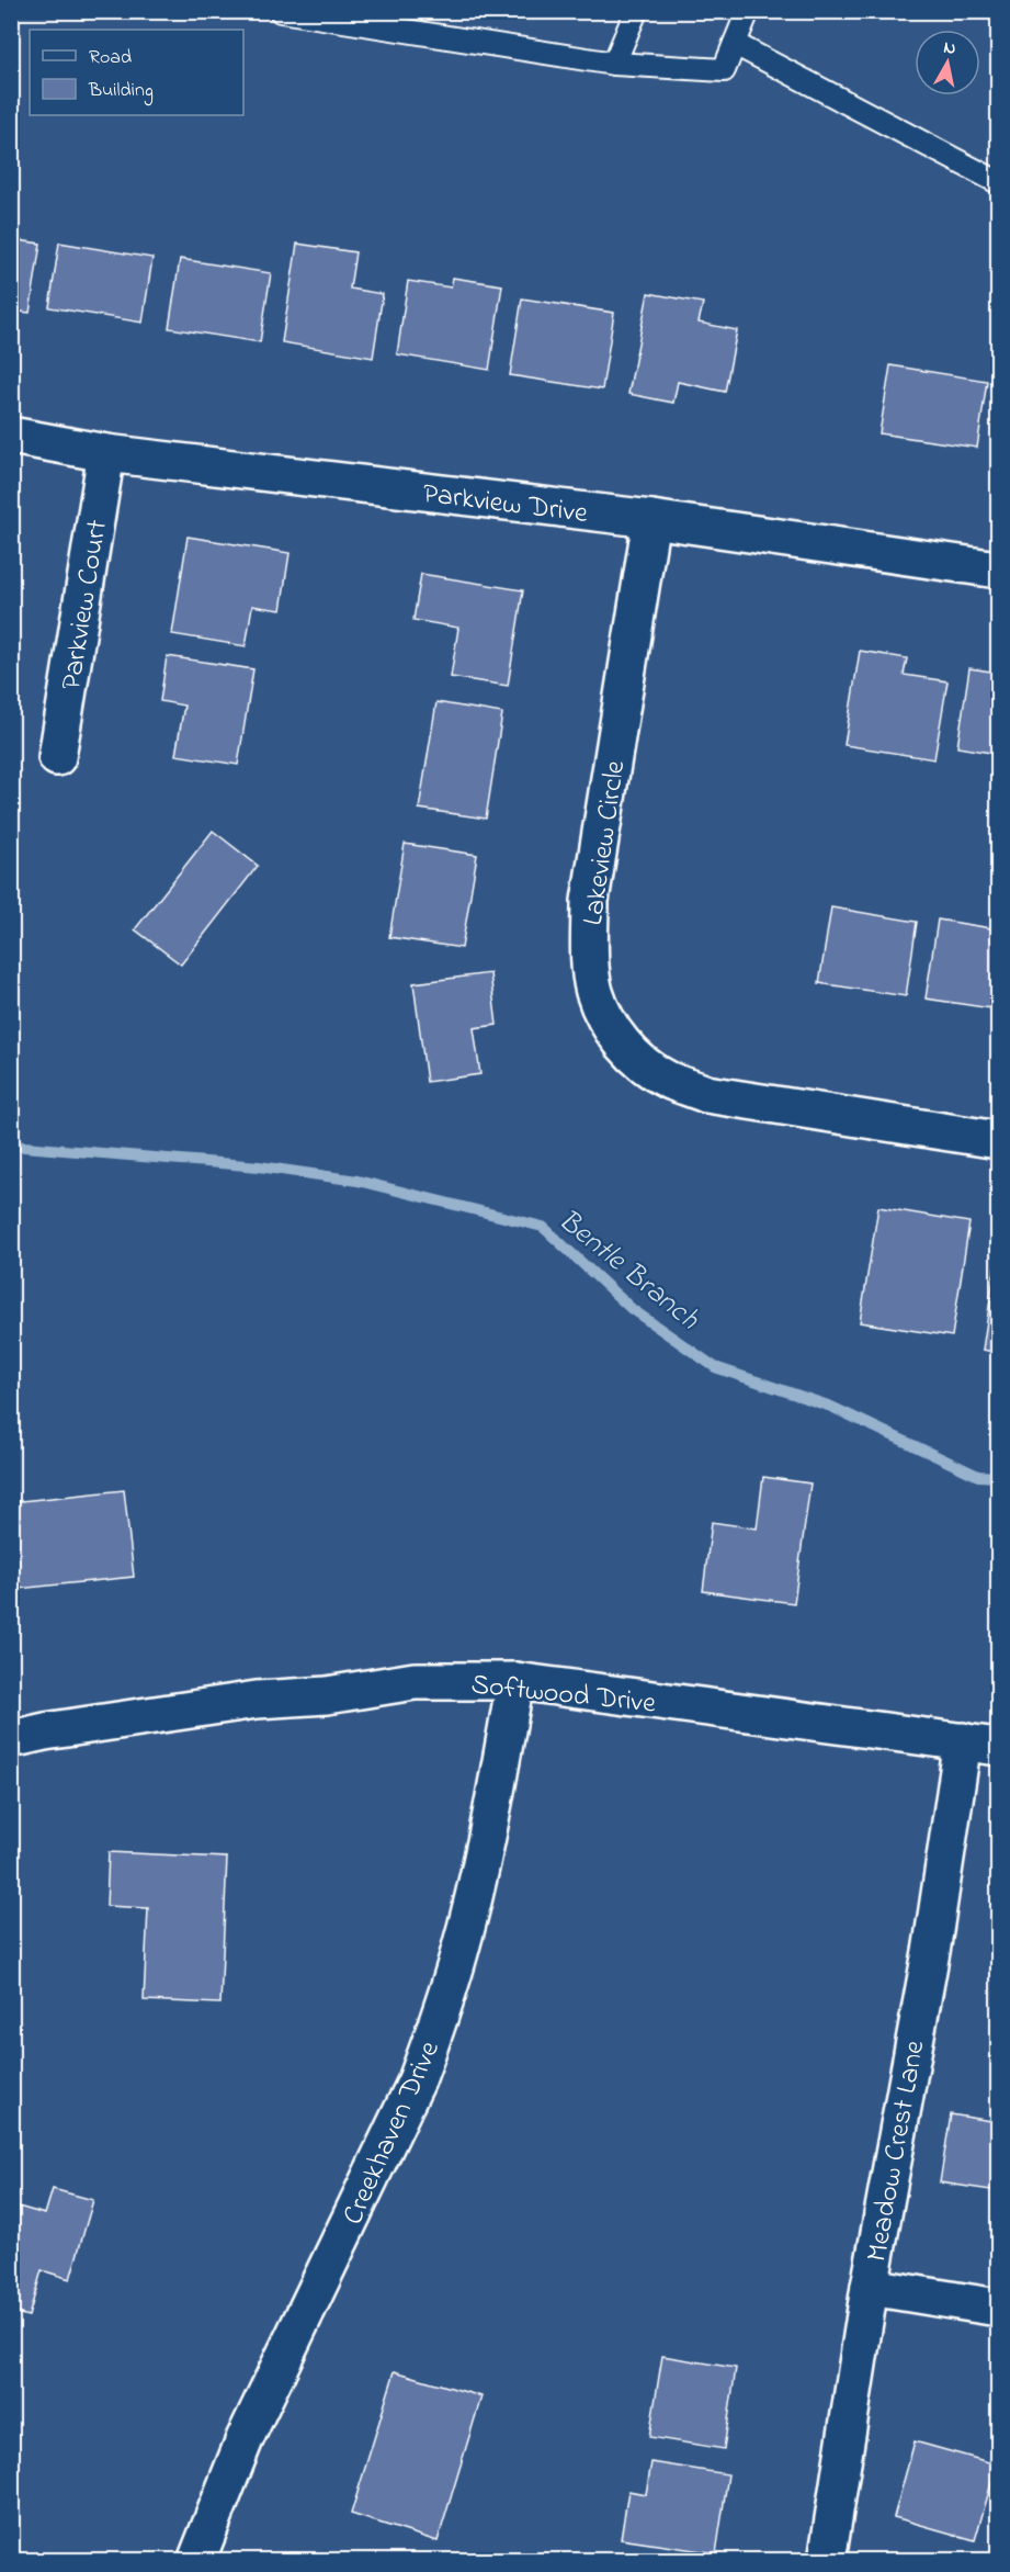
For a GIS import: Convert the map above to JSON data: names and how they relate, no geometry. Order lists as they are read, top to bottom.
{
  "streets": {
    "street": [
      "Parkview Drive",
      "Parkview Court",
      "Lakeview Circle",
      "Softwood Drive",
      "Creekhaven Drive",
      "Meadow Crest Lane"
    ]
  },
  "crossings": [
    ["Parkview Drive", "Parkview Court"],
    ["Parkview Drive", "Lakeview Circle"],
    ["Softwood Drive", "Creekhaven Drive"],
    ["Softwood Drive", "Meadow Crest Lane"]
  ],
  "water": ["Bentle Branch"],
  "legend": ["Road", "Building"],
  "north": "top"
}
